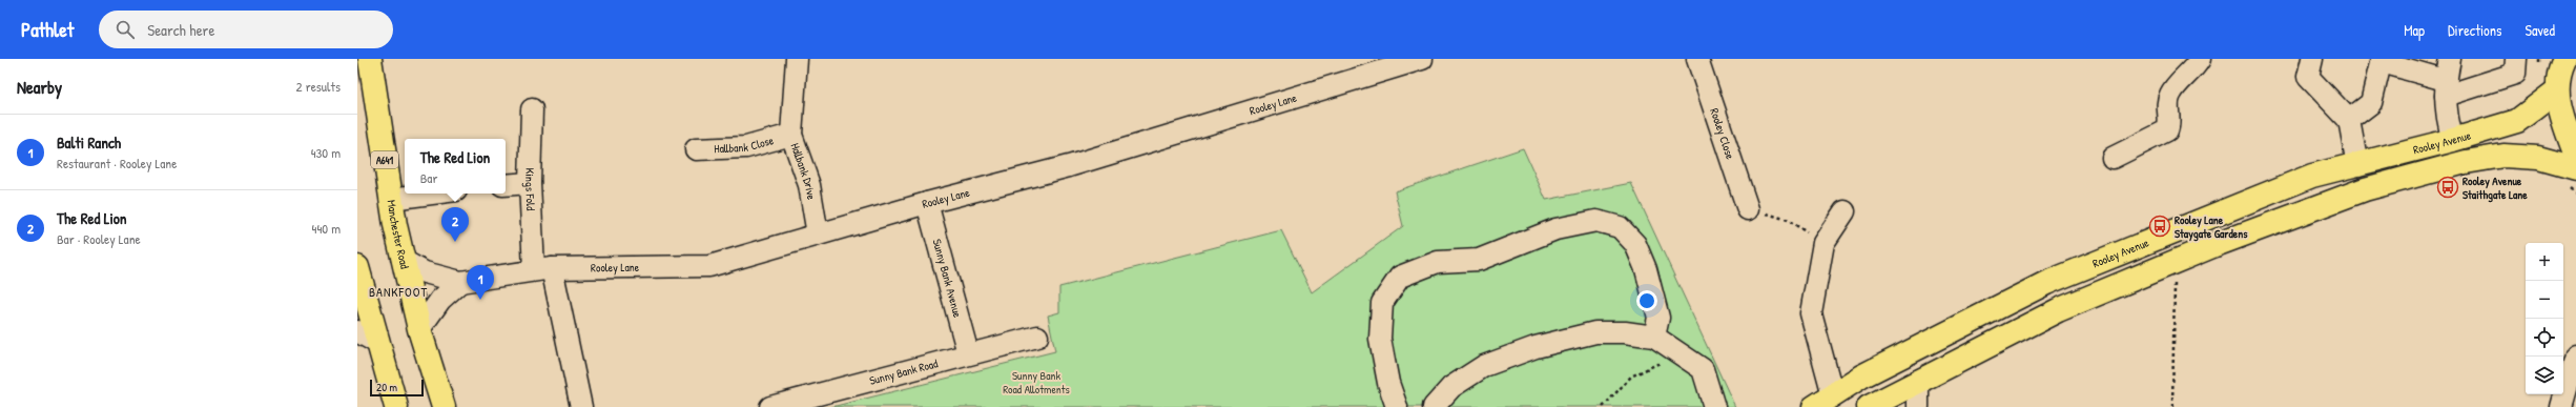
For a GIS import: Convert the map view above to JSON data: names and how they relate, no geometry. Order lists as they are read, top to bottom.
{
  "streets": {
    "main road": ["Rooley Avenue", "A641", "Manchester Road"],
    "street": [
      "Rooley Lane",
      "Rooley Close",
      "Hallbank Close",
      "Hallbank Drive",
      "Kings Fold",
      "Sunny Bank Avenue",
      "Sunny Bank Road"
    ]
  },
  "crossings": [
    ["Rooley Lane", "Hallbank Drive"],
    ["Rooley Lane", "Kings Fold"],
    ["Rooley Lane", "Manchester Road"],
    ["Rooley Lane", "Sunny Bank Avenue"],
    ["Hallbank Close", "Hallbank Drive"],
    ["Sunny Bank Avenue", "Sunny Bank Road"]
  ],
  "districts": ["BANKFOOT"],
  "parks": ["Sunny Bank Road Allotments"],
  "places": {
    "bus stop": ["Rooley Avenue Staithgate Lane", "Rooley Lane Staygate Gardens"]
  },
  "scale_bar": "20 m",
  "page": {
    "header": "Pathlet",
    "search": "Search here",
    "nav": ["Map", "Directions", "Saved"],
    "heading": ["Nearby", "2 results"],
    "list": [
      {
        "mark": "1",
        "name": "Balti Ranch",
        "note": "Restaurant · Rooley Lane",
        "value": "430 m"
      },
      {
        "mark": "2",
        "name": "The Red Lion",
        "note": "Bar · Rooley Lane",
        "value": "440 m"
      }
    ],
    "popup": ["The Red Lion", "Bar"],
    "pins": ["2", "1"],
    "map_buttons": ["+", "−"],
    "scale": "20 m"
  }
}
